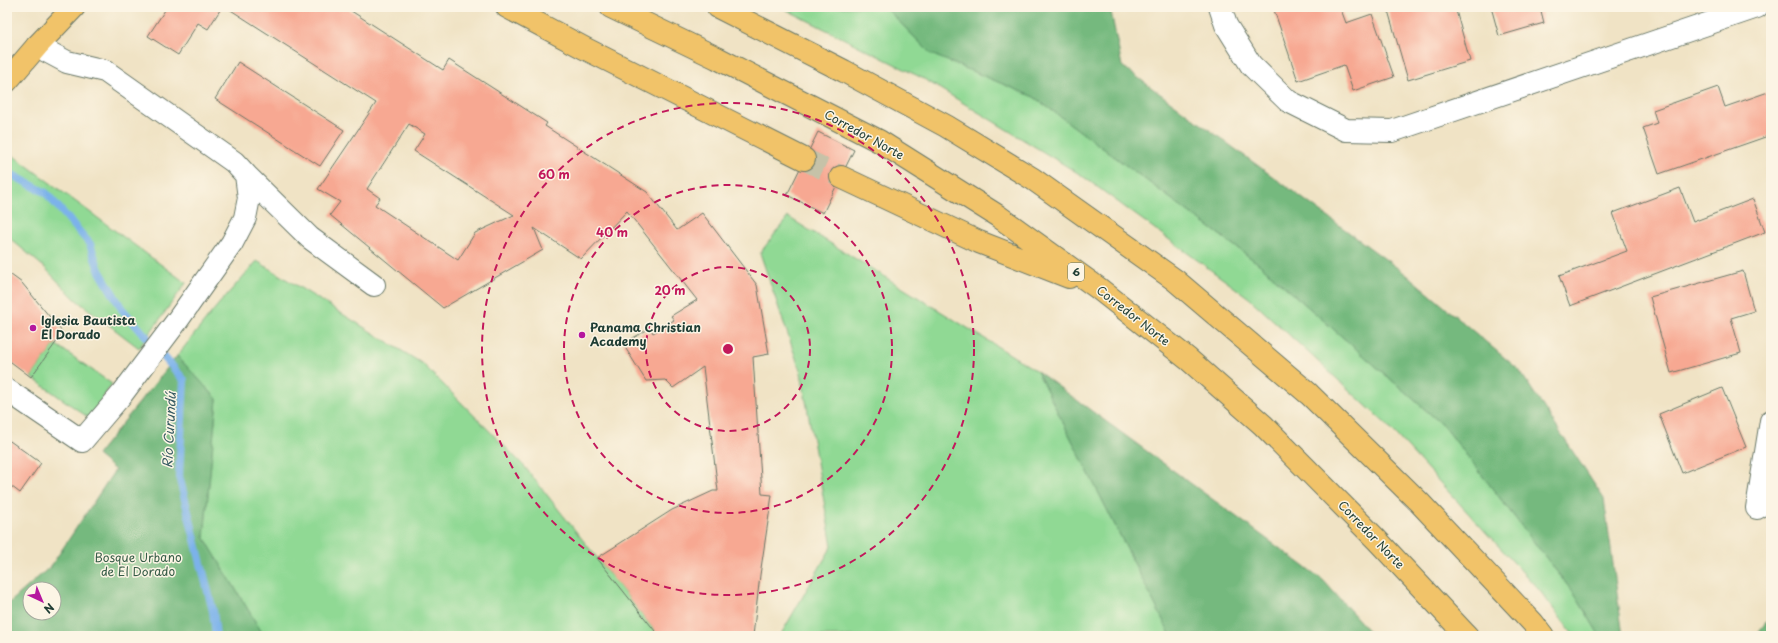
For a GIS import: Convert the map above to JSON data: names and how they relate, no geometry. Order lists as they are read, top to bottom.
{
  "streets": {
    "highway": ["Corredor Norte", "6"]
  },
  "water": ["Río Curundú"],
  "parks": ["Bosque Urbano de El Dorado"],
  "places": ["Iglesia Bautista El Dorado", "Panama Christian Academy"],
  "north": "bottom right",
  "rings": ["60 m", "40 m", "20 m"]
}
